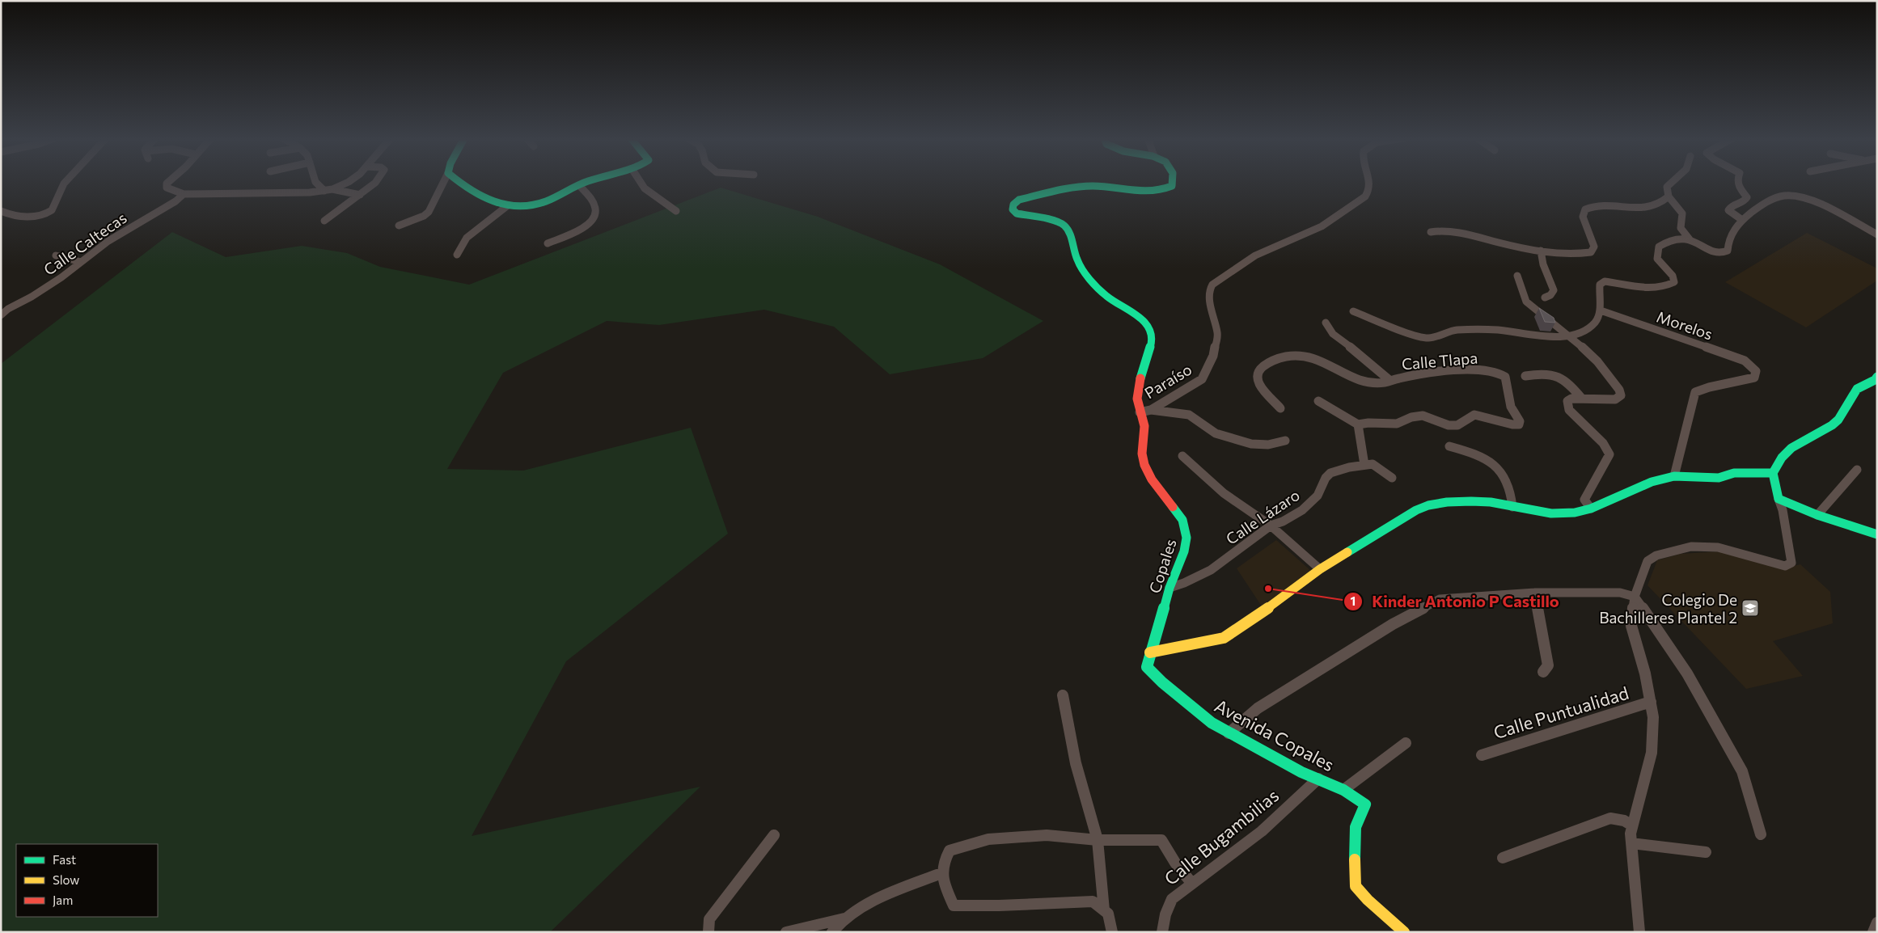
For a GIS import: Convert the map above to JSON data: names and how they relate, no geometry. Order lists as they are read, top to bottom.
{
  "streets": {
    "street": [
      "Calle Caltecas",
      "Morelos",
      "Calle Tlapa",
      "Paraíso",
      "Calle Lázaro",
      "Copales",
      "Calle Puntualidad",
      "Avenida Copales",
      "Calle Bugambilias"
    ]
  },
  "crossings": [
    ["Paraíso", "Copales"],
    ["Calle Lázaro", "Copales"],
    ["Copales", "Avenida Copales"],
    ["Avenida Copales", "Calle Bugambilias"]
  ],
  "places": {
    "other": ["Kinder Antonio P Castillo"],
    "school or university": ["Colegio De Bachilleres Plantel 2"]
  },
  "legend": ["Fast", "Slow", "Jam"]
}
